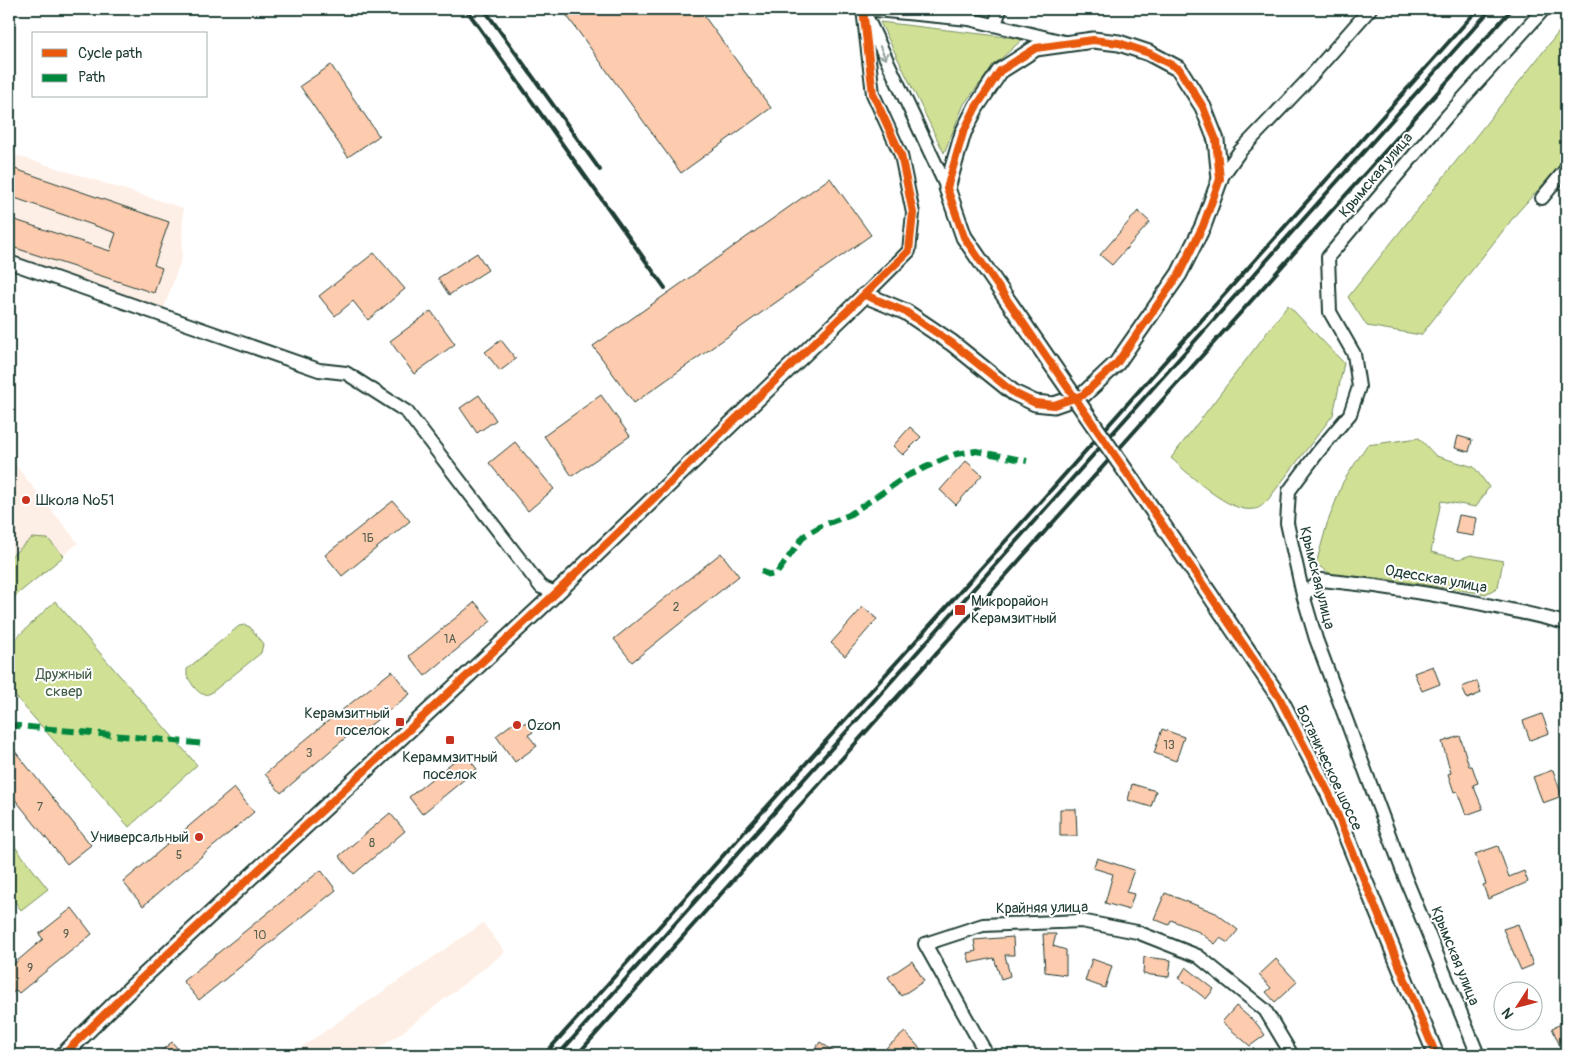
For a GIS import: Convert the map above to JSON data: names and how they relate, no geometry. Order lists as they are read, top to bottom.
{
  "streets": {
    "street": [
      "Крымская улица",
      "Одесская улица",
      "Ботаническое шоссе",
      "Крайняя улица"
    ]
  },
  "crossings": [
    ["Крымская улица", "Одесская улица"]
  ],
  "parks": ["Дружный сквер"],
  "places": {
    "other": ["Школа №51", "Ozon", "Универсальный"],
    "transit": ["Микрорайон Керамзитный", "Керамзитный поселок", "Кераммзитный поселок"]
  },
  "house_numbers": [
    "1Б",
    "2",
    "1А",
    "13",
    "3",
    "7",
    "8",
    "5",
    "9",
    "10",
    "9"
  ],
  "legend": ["Cycle path", "Path"],
  "north": "bottom left"
}
